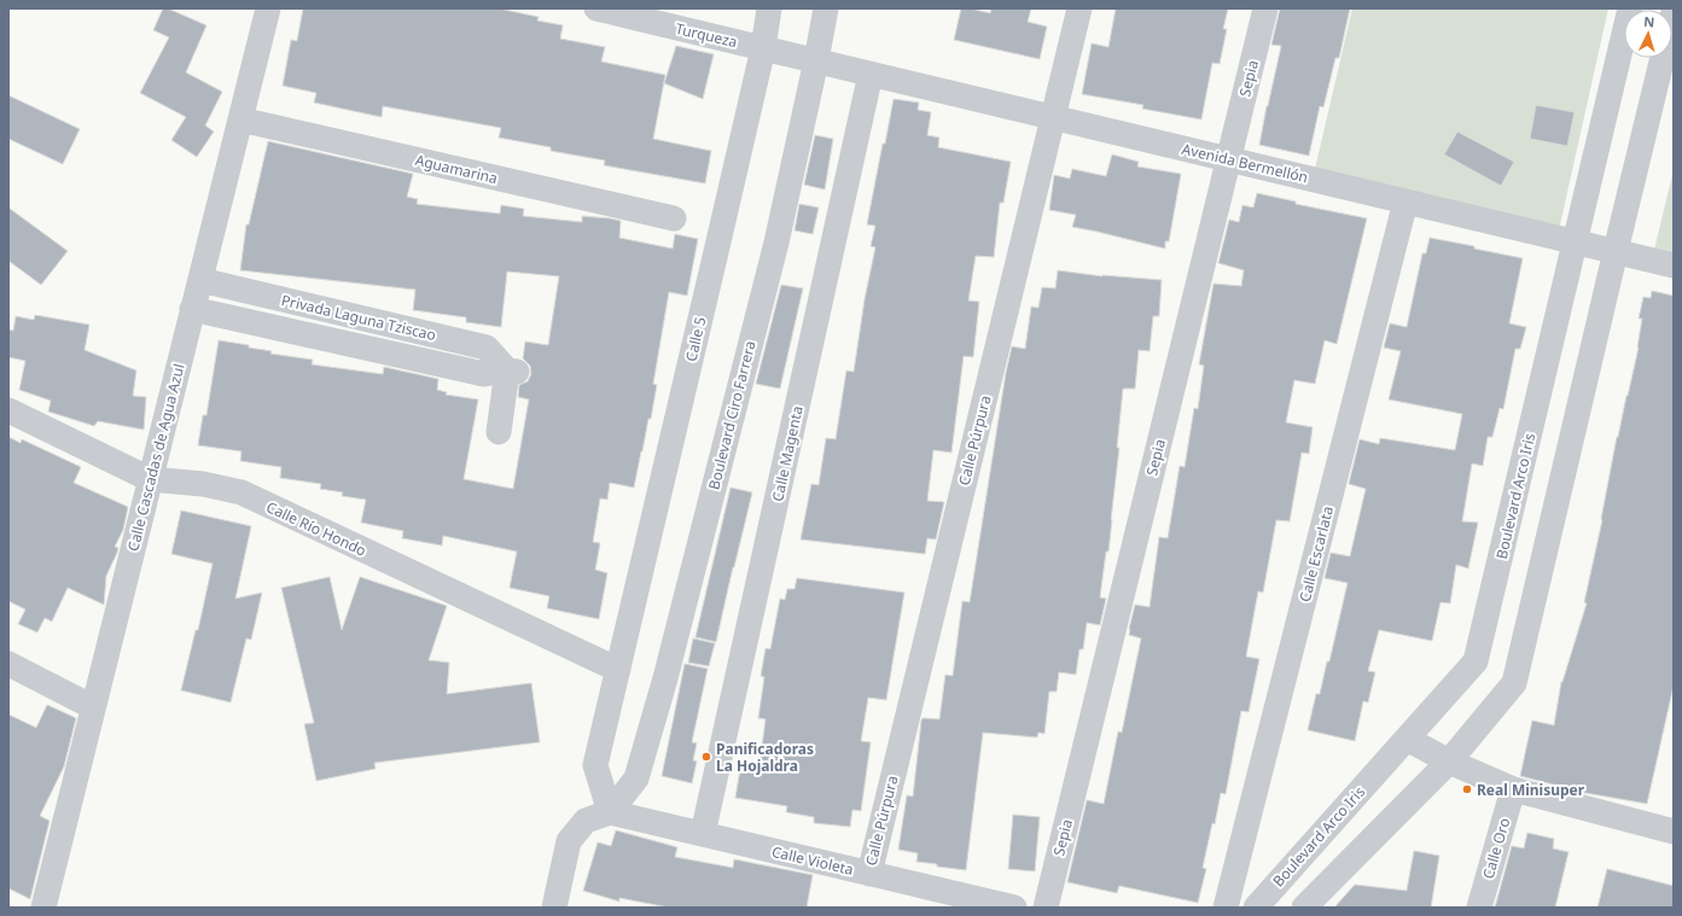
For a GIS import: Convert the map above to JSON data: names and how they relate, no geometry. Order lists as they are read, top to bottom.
{
  "streets": {
    "street": [
      "Turqueza",
      "Sepia",
      "Avenida Bermellón",
      "Aguamarina",
      "Privada Laguna Tziscao",
      "Calle 5",
      "Boulevard Ciro Farrera",
      "Calle Púrpura",
      "Calle Magenta",
      "Calle Cascadas de Agua Azul",
      "Boulevard Arco Iris",
      "Calle Río Hondo",
      "Calle Escarlata",
      "Calle Oro",
      "Calle Violeta"
    ]
  },
  "crossings": [
    ["Turqueza", "Avenida Bermellón"],
    ["Turqueza", "Calle 5"],
    ["Turqueza", "Boulevard Ciro Farrera"],
    ["Sepia", "Avenida Bermellón"],
    ["Avenida Bermellón", "Boulevard Ciro Farrera"],
    ["Avenida Bermellón", "Calle Púrpura"],
    ["Avenida Bermellón", "Calle Magenta"],
    ["Avenida Bermellón", "Boulevard Arco Iris"],
    ["Avenida Bermellón", "Calle Escarlata"],
    ["Aguamarina", "Calle Cascadas de Agua Azul"],
    ["Privada Laguna Tziscao", "Calle Cascadas de Agua Azul"],
    ["Calle 5", "Boulevard Ciro Farrera"],
    ["Calle 5", "Calle Río Hondo"],
    ["Calle 5", "Calle Violeta"],
    ["Boulevard Ciro Farrera", "Calle Violeta"],
    ["Calle Púrpura", "Calle Violeta"],
    ["Calle Magenta", "Calle Violeta"],
    ["Calle Cascadas de Agua Azul", "Calle Río Hondo"]
  ],
  "places": ["Panificadoras La Hojaldra", "Real Minisuper"],
  "north": "top"
}
